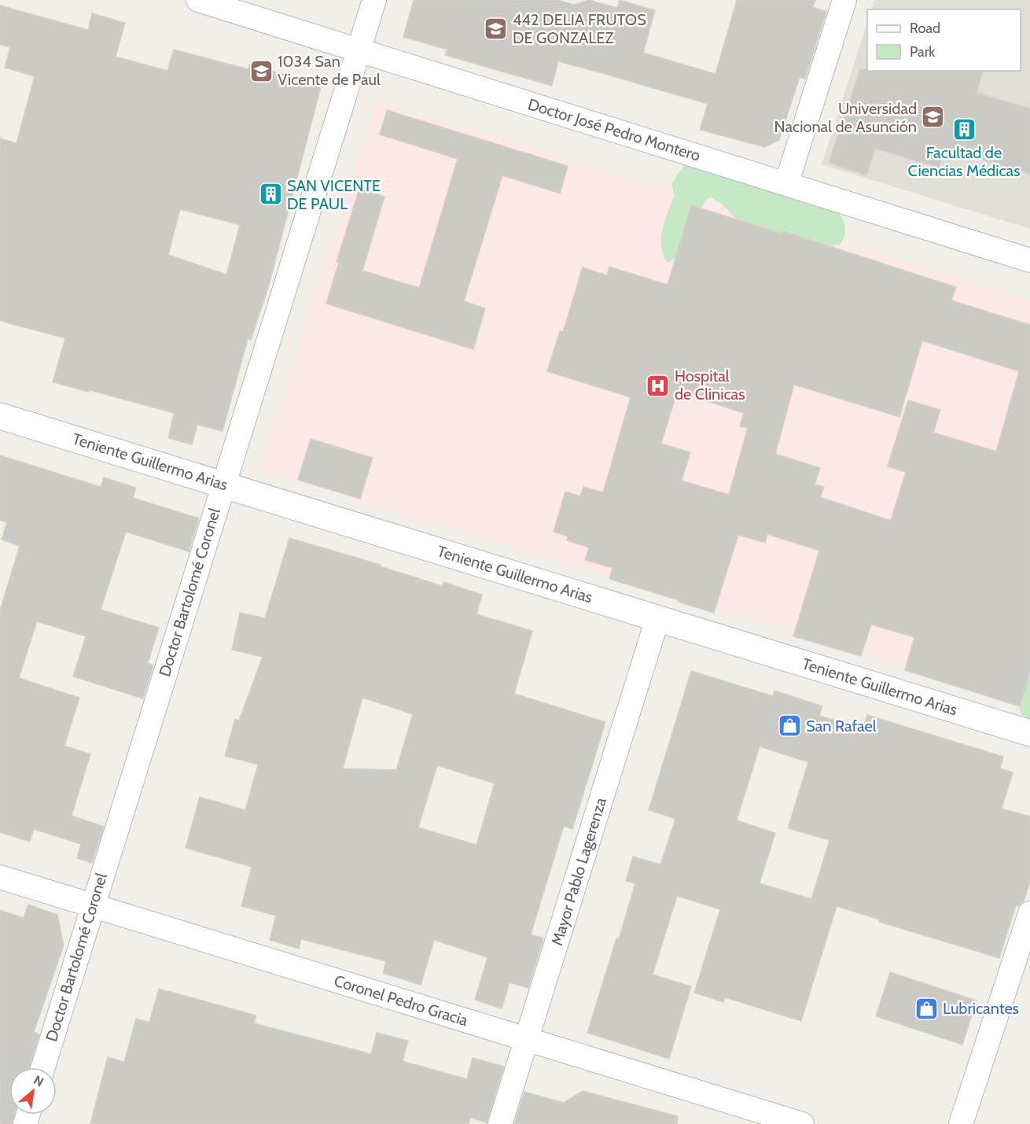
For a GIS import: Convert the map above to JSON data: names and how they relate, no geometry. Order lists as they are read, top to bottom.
{
  "streets": {
    "street": [
      "Doctor José Pedro Montero",
      "Teniente Guillermo Arias",
      "Doctor Bartolomé Coronel",
      "Mayor Pablo Lagerenza",
      "Coronel Pedro Gracia"
    ]
  },
  "crossings": [
    ["Doctor José Pedro Montero", "Doctor Bartolomé Coronel"],
    ["Teniente Guillermo Arias", "Doctor Bartolomé Coronel"],
    ["Teniente Guillermo Arias", "Mayor Pablo Lagerenza"],
    ["Doctor Bartolomé Coronel", "Coronel Pedro Gracia"],
    ["Mayor Pablo Lagerenza", "Coronel Pedro Gracia"]
  ],
  "places": {
    "school or university": ["442 DELIA FRUTOS DE GONZALEZ", "1034 San Vicente de Paul", "Universidad Nacional de Asunción"],
    "building": ["Facultad de Ciencias Médicas", "SAN VICENTE DE PAUL"],
    "hospital": ["Hospital de Clinicas"],
    "shop": ["San Rafael", "Lubricantes"]
  },
  "legend": ["Road", "Park"],
  "north": "top right"
}
